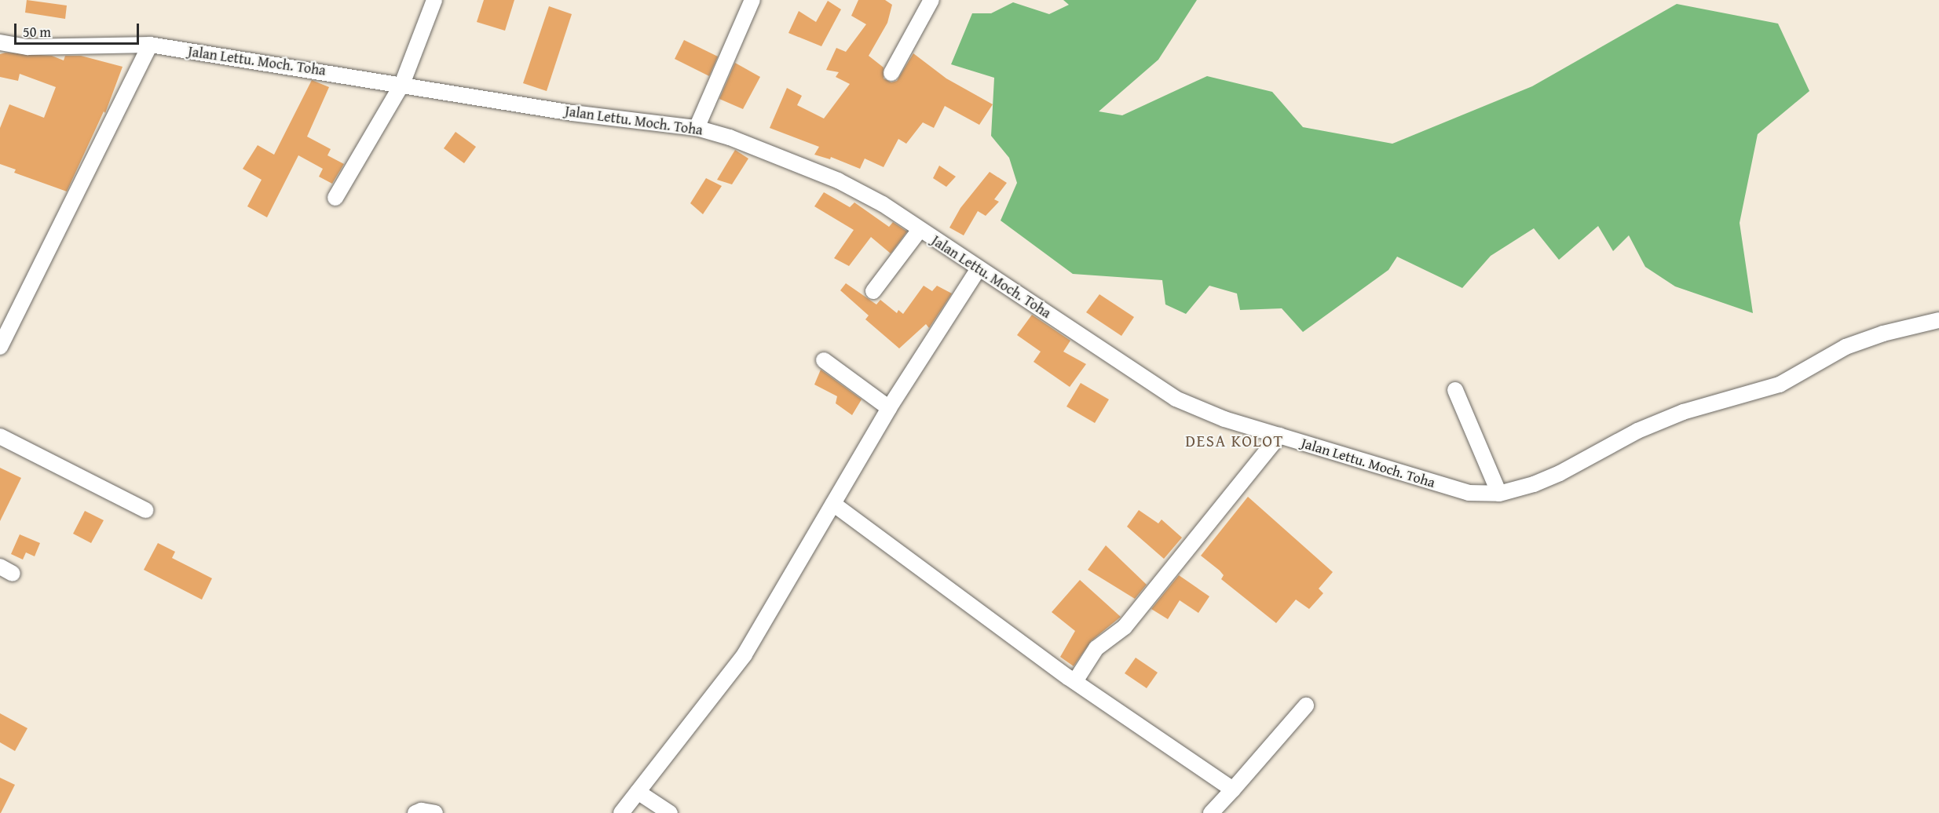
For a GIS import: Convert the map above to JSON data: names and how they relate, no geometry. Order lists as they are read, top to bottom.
{
  "streets": {
    "street": ["Jalan Lettu. Moch. Toha"]
  },
  "districts": ["DESA KOLOT"],
  "scale_bar": "50 m"
}
